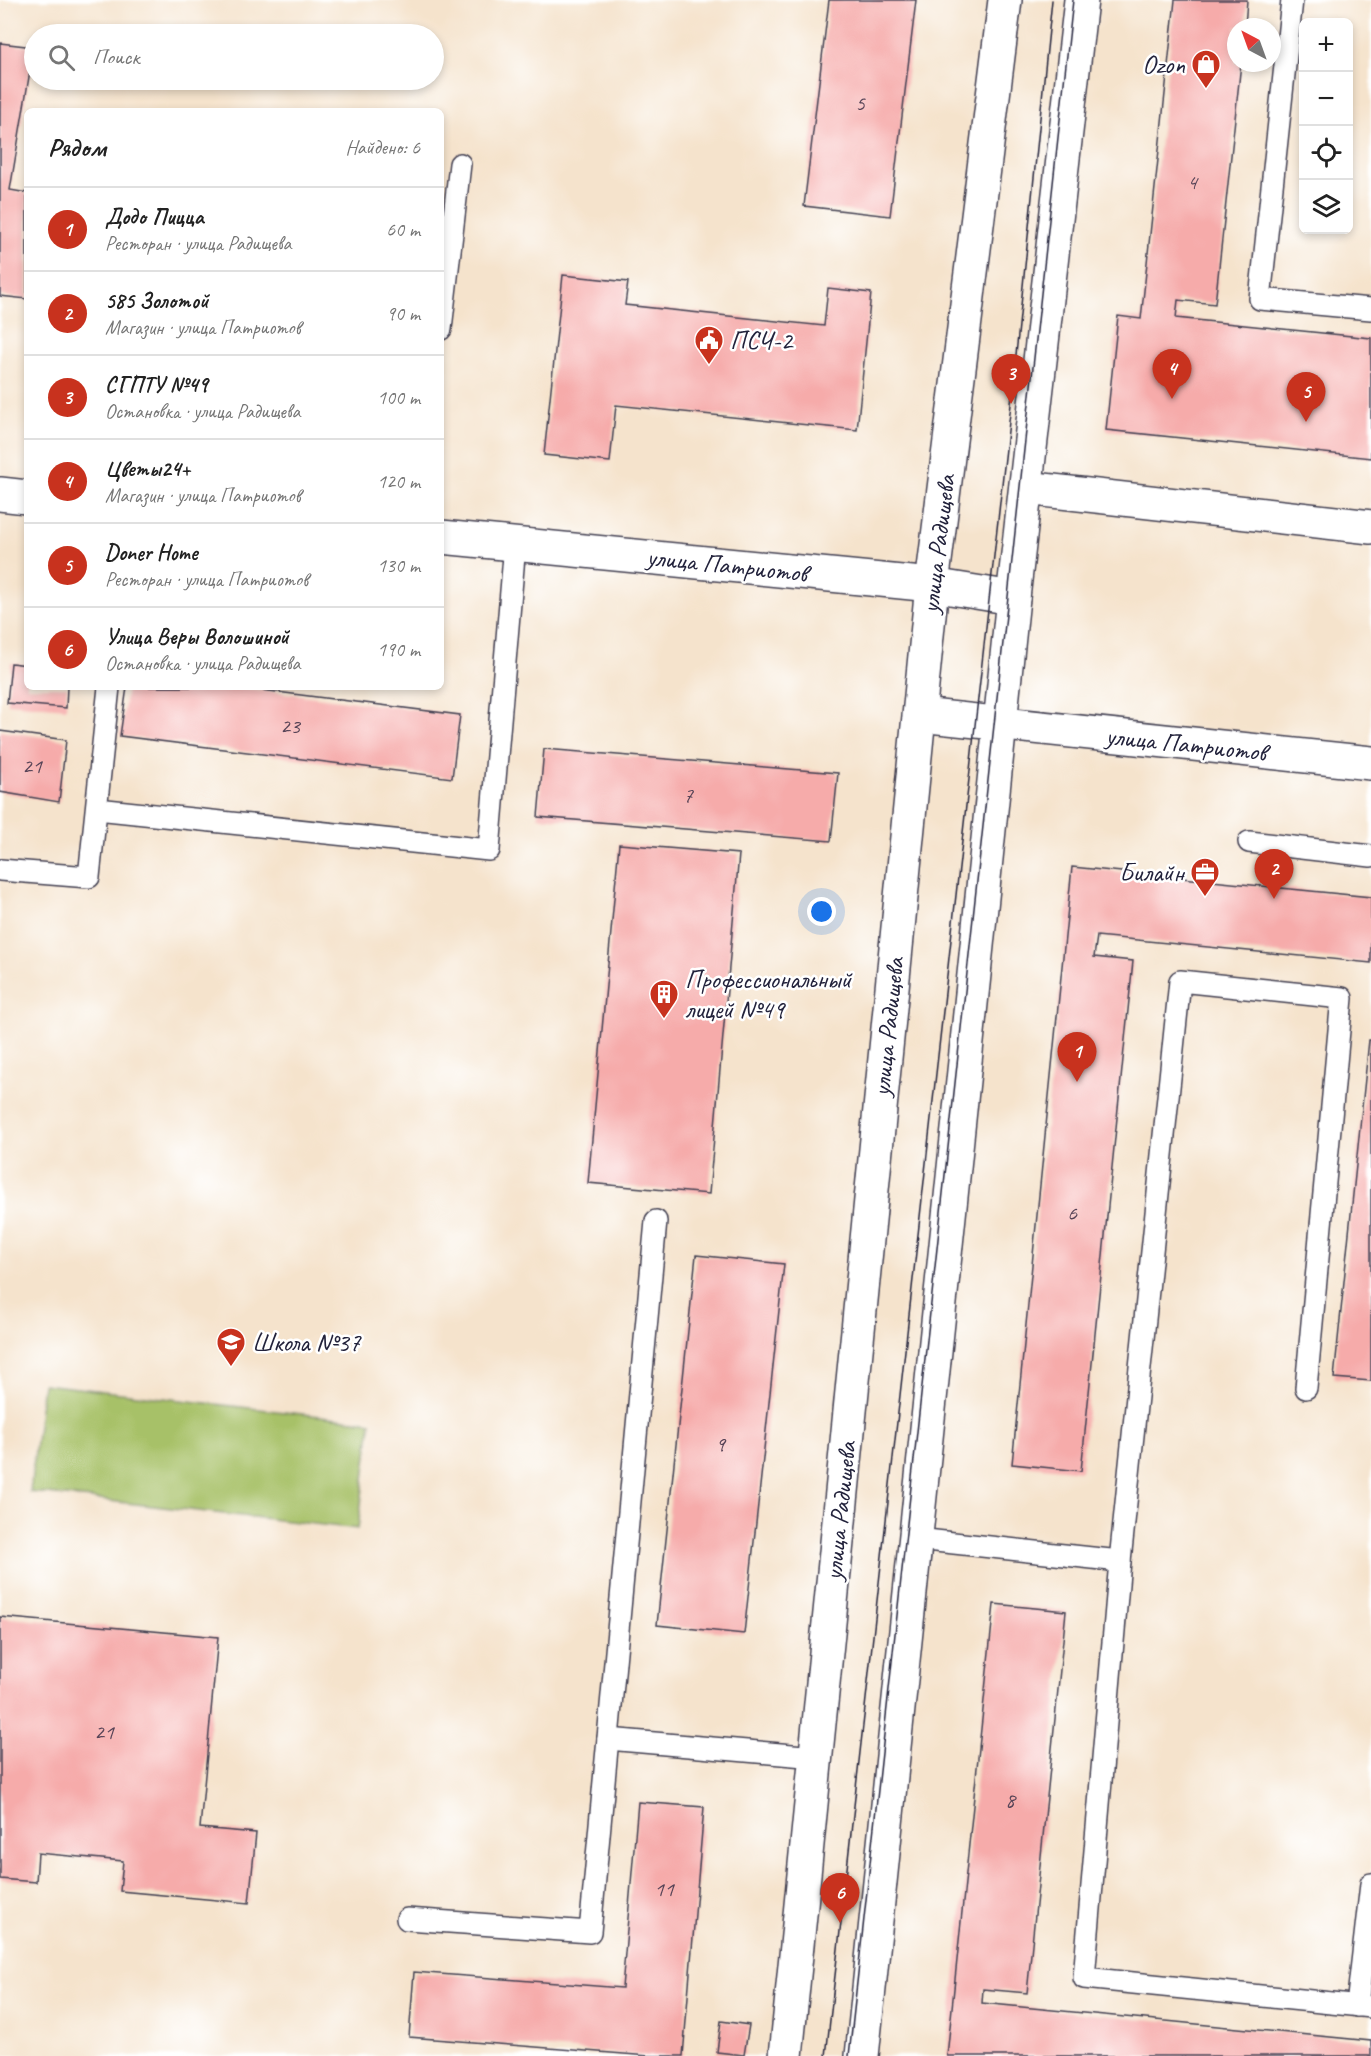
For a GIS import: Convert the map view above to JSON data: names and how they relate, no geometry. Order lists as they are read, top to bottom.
{
  "streets": {
    "street": ["улица Радищева", "улица Патриотов"]
  },
  "crossings": [
    ["улица Радищева", "улица Патриотов"]
  ],
  "places": {
    "shop": ["Ozon"],
    "public building": ["ПСЧ-2"],
    "office": ["Билайн"],
    "building": ["Профессиональный лицей №49"],
    "school or university": ["Школа №37"]
  },
  "house_numbers": [
    "5",
    "4",
    "23",
    "21",
    "7",
    "6",
    "9",
    "21",
    "8",
    "11"
  ],
  "north": "top left",
  "page": {
    "map_buttons": ["+", "−"],
    "search": "Поиск",
    "heading": ["Рядом", "Найдено: 6"],
    "list": [
      {
        "mark": "1",
        "name": "Додо Пицца",
        "note": "Ресторан · улица Радищева",
        "value": "60 m"
      },
      {
        "mark": "2",
        "name": "585 Золотой",
        "note": "Магазин · улица Патриотов",
        "value": "90 m"
      },
      {
        "mark": "3",
        "name": "СГПТУ №49",
        "note": "Остановка · улица Радищева",
        "value": "100 m"
      },
      {
        "mark": "4",
        "name": "Цветы24+",
        "note": "Магазин · улица Патриотов",
        "value": "120 m"
      },
      {
        "mark": "5",
        "name": "Doner Home",
        "note": "Ресторан · улица Патриотов",
        "value": "130 m"
      },
      {
        "mark": "6",
        "name": "Улица Веры Волошиной",
        "note": "Остановка · улица Радищева",
        "value": "190 m"
      }
    ],
    "pins": [
      "4",
      "3",
      "5",
      "2",
      "1",
      "6"
    ]
  }
}
